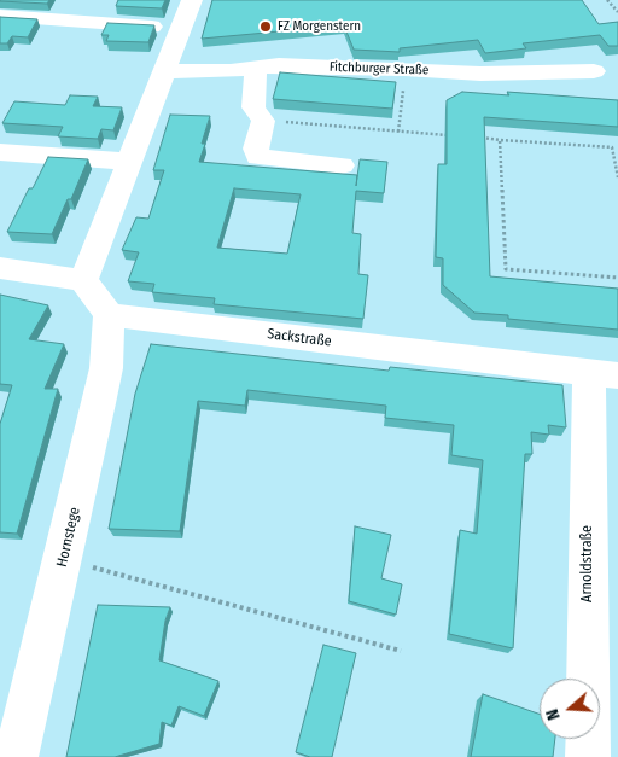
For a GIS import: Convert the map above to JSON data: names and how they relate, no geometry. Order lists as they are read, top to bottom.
{
  "streets": {
    "street": [
      "Fitchburger Straße",
      "Sackstraße",
      "Hornstege",
      "Arnoldstraße"
    ]
  },
  "crossings": [
    ["Sackstraße", "Hornstege"],
    ["Sackstraße", "Arnoldstraße"]
  ],
  "places": ["FZ Morgenstern"],
  "north": "left"
}
